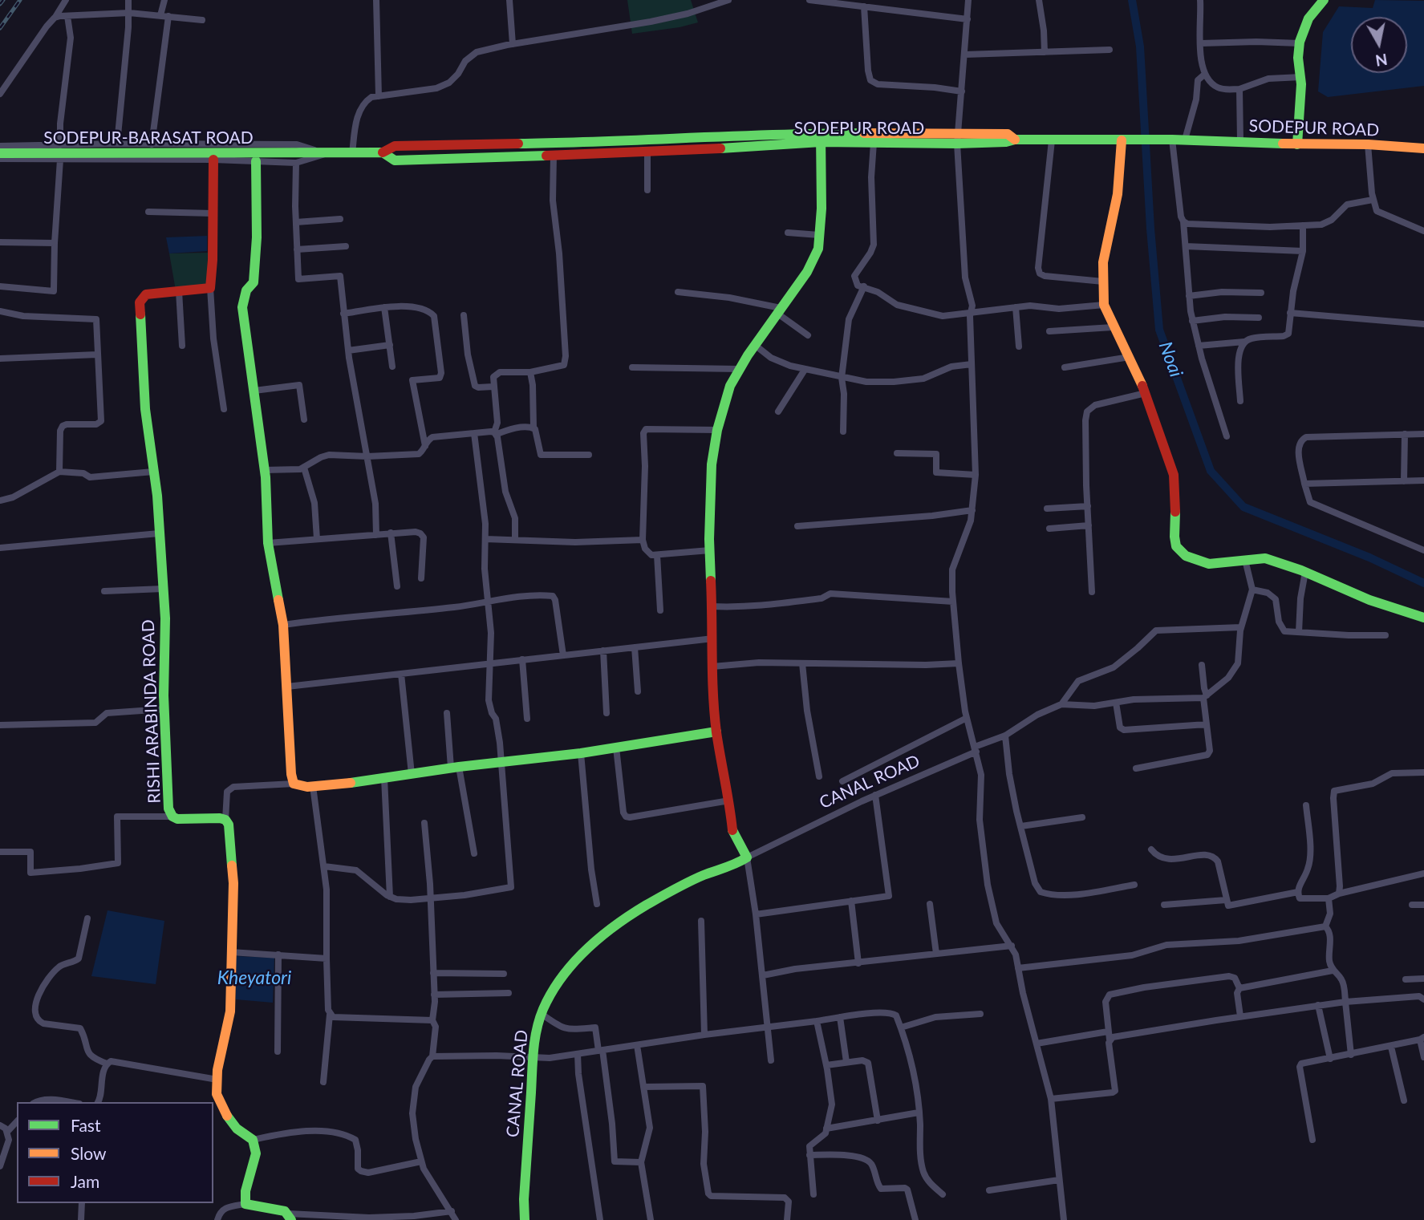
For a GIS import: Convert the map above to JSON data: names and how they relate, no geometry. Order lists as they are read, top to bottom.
{
  "streets": {
    "street": [
      "SODEPUR ROAD",
      "SODEPUR-BARASAT ROAD",
      "RISHI ARABINDA ROAD",
      "CANAL ROAD"
    ]
  },
  "crossings": [
    ["SODEPUR ROAD", "SODEPUR-BARASAT ROAD"]
  ],
  "water": ["Noai", "Kheyatori"],
  "legend": ["Fast", "Slow", "Jam"],
  "north": "bottom"
}
